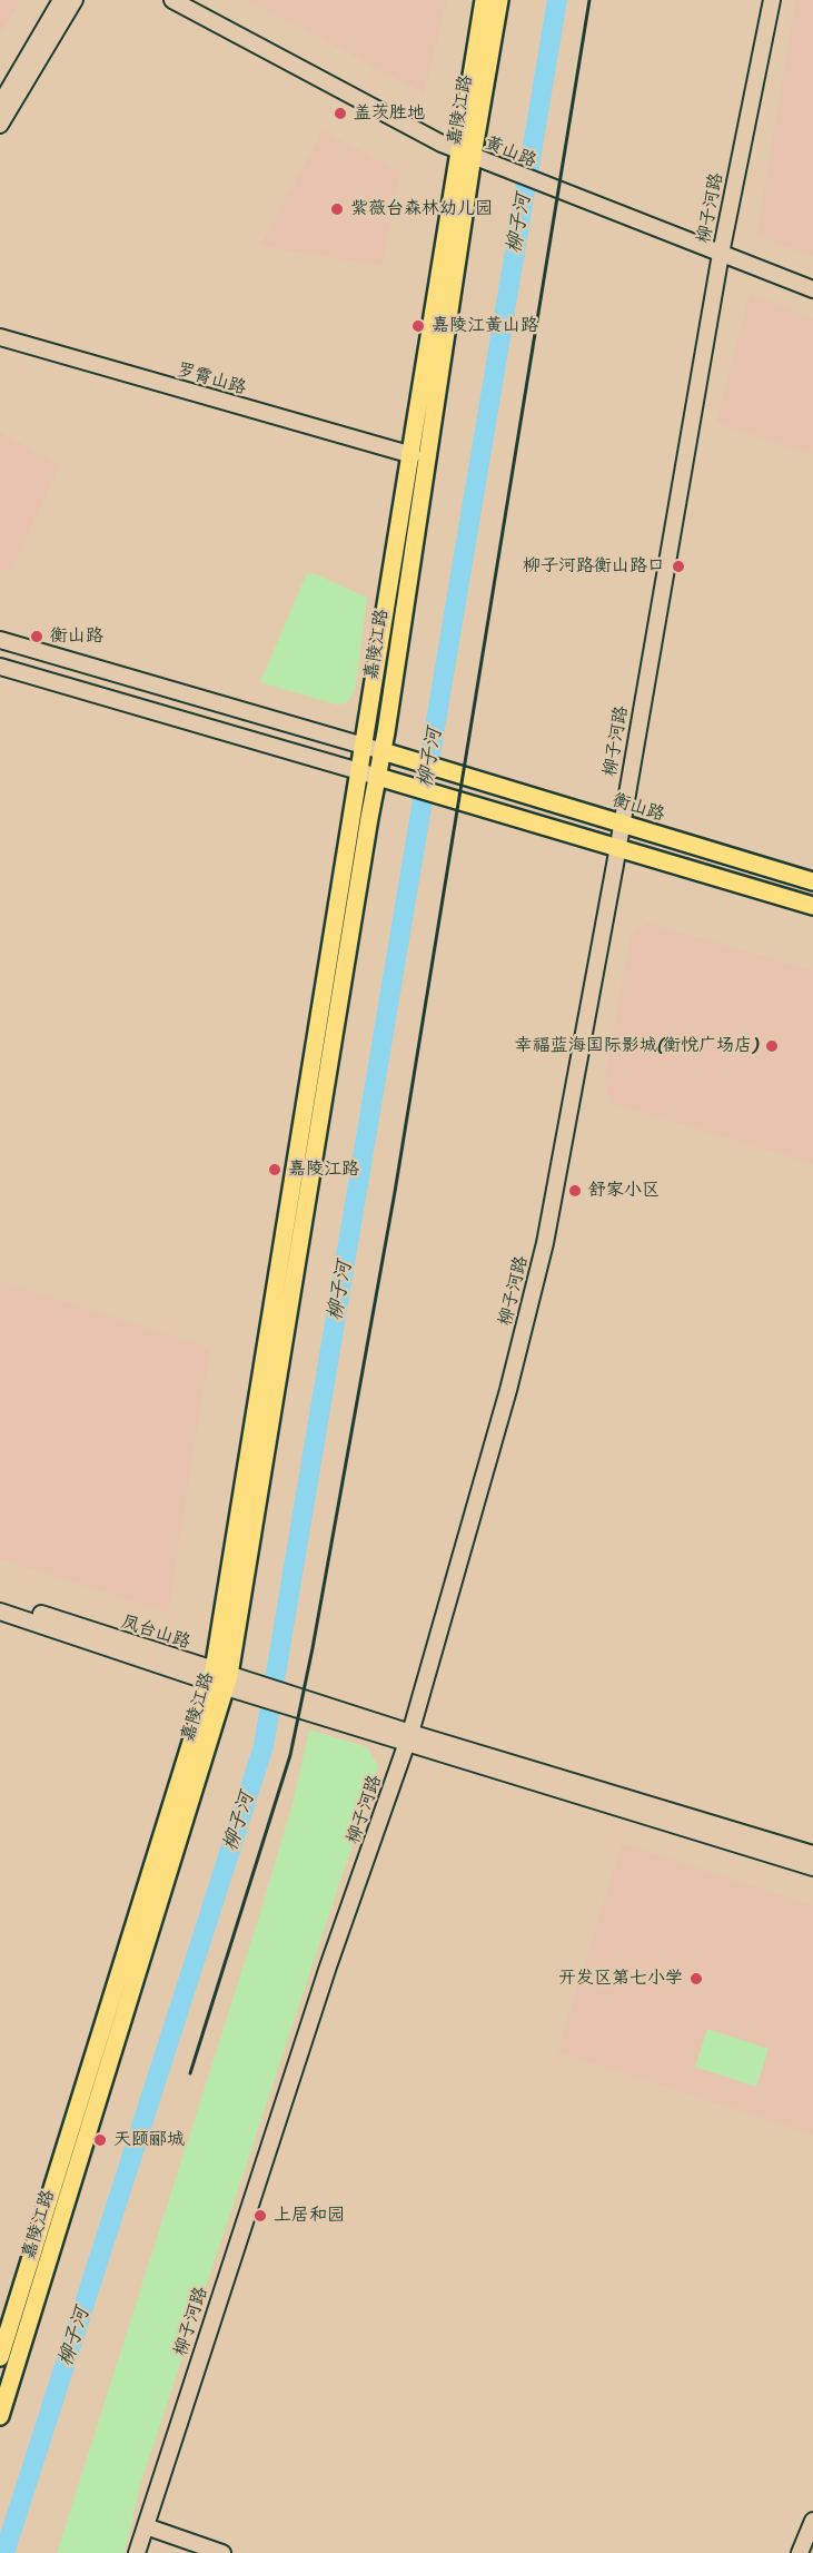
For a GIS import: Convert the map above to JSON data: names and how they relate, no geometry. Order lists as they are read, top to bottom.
{
  "streets": {
    "main road": ["嘉陵江路", "衡山路"],
    "street": [
      "黄山路",
      "柳子河路",
      "罗霄山路",
      "凤台山路"
    ]
  },
  "crossings": [
    ["嘉陵江路", "黄山路"],
    ["嘉陵江路", "罗霄山路"],
    ["嘉陵江路", "衡山路"],
    ["嘉陵江路", "凤台山路"],
    ["黄山路", "柳子河路"],
    ["柳子河路", "衡山路"],
    ["柳子河路", "凤台山路"]
  ],
  "water": ["柳子河"],
  "places": [
    "盖茨胜地",
    "紫薇台森林幼儿园",
    "嘉陵江黄山路",
    "柳子河路衡山路口",
    "衡山路",
    "幸福蓝海国际影城(衡悦广场店)",
    "嘉陵江路",
    "舒家小区",
    "开发区第七小学",
    "天颐郦城",
    "上居和园"
  ]
}
